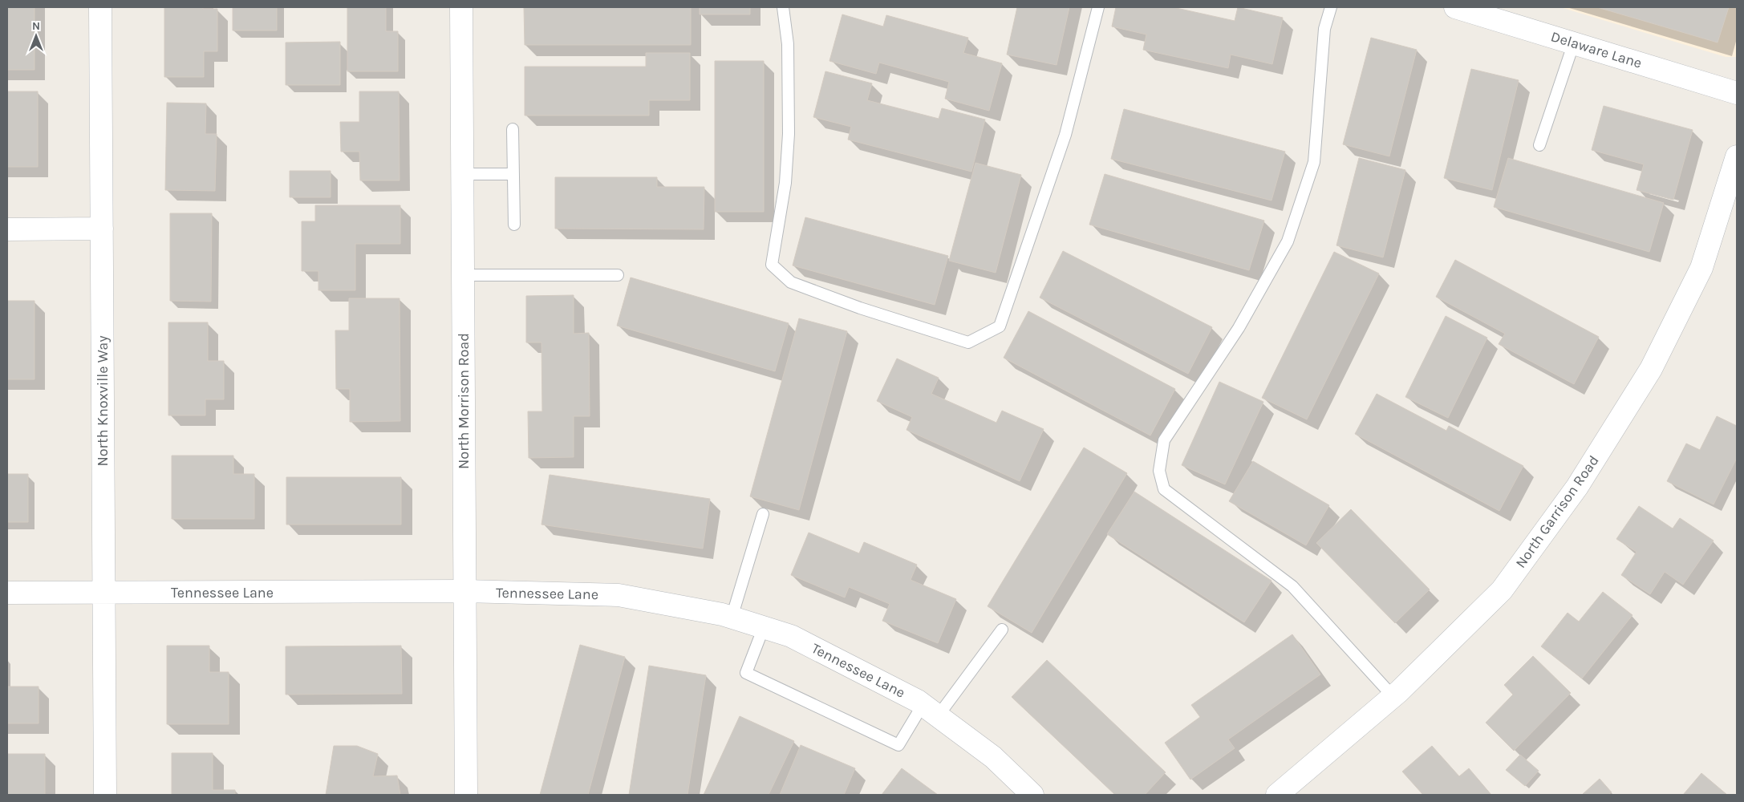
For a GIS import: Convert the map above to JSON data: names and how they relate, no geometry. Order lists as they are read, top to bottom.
{
  "streets": {
    "street": [
      "Delaware Lane",
      "North Knoxville Way",
      "North Morrison Road",
      "North Garrison Road",
      "Tennessee Lane"
    ]
  },
  "crossings": [
    ["North Knoxville Way", "Tennessee Lane"],
    ["North Morrison Road", "Tennessee Lane"]
  ],
  "north": "top"
}
